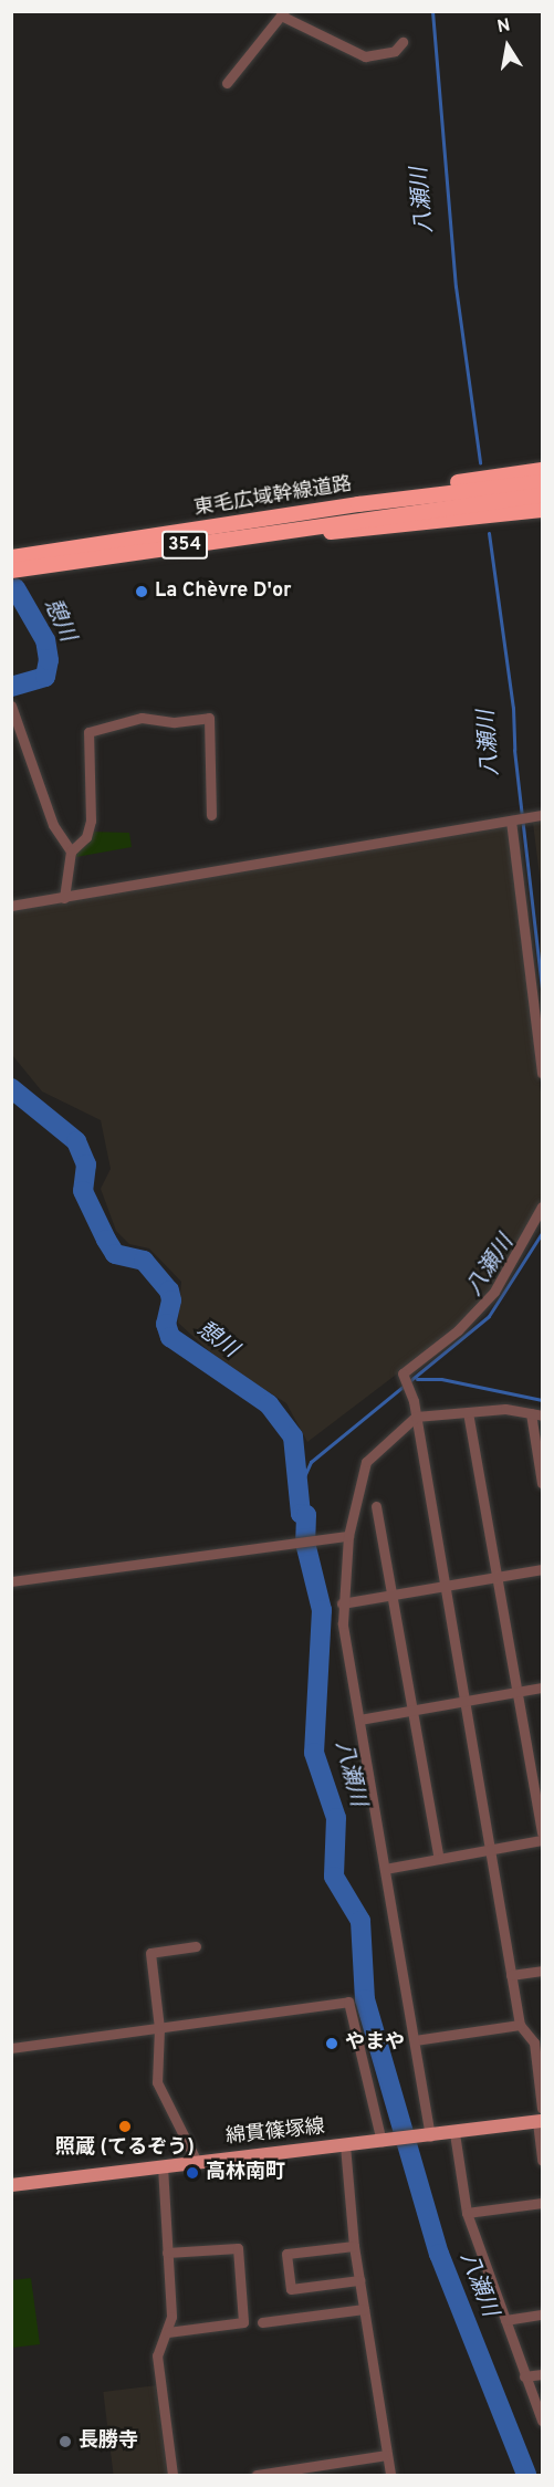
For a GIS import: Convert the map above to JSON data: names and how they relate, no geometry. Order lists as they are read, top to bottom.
{
  "streets": {
    "highway": ["東毛広域幹線道路", "354"],
    "main road": ["綿貫篠塚線"]
  },
  "crossings": [
    ["東毛広域幹線道路", "354"]
  ],
  "water": ["八瀬川", "憩川"],
  "places": [
    "La Chèvre D'or",
    "やまや",
    "照蔵 (てるぞう)",
    "高林南町",
    "長勝寺"
  ],
  "north": "top"
}
